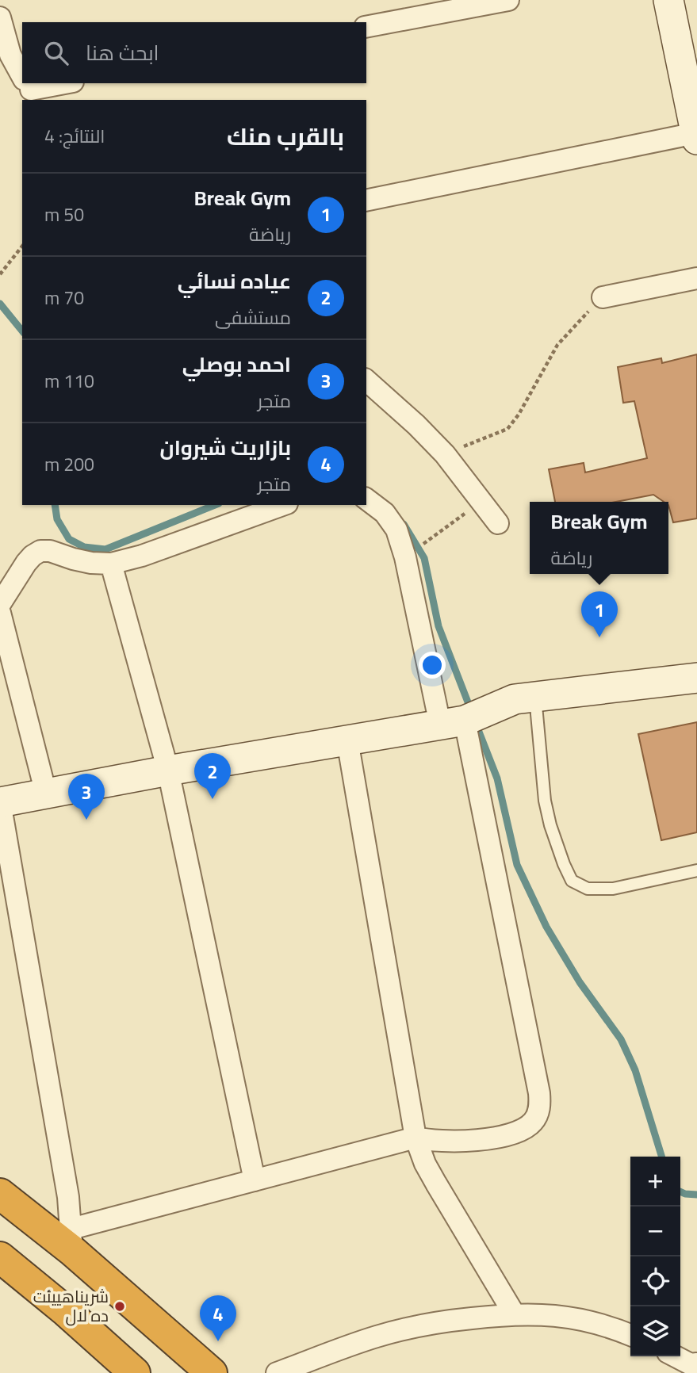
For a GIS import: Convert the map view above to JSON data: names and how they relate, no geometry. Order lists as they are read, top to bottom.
{
  "places": ["شريناهييئت ده لال"],
  "page": {
    "search": "ابحث هنا",
    "heading": ["بالقرب منك", "النتائج: 4"],
    "list": [
      {
        "mark": "1",
        "name": "Break Gym",
        "note": "رياضة",
        "value": "50 m"
      },
      {
        "mark": "2",
        "name": "عياده نسائي",
        "note": "مستشفى",
        "value": "70 m"
      },
      {
        "mark": "3",
        "name": "احمد بوصلي",
        "note": "متجر",
        "value": "110 m"
      },
      {
        "mark": "4",
        "name": "بازاريت شيروان",
        "note": "متجر",
        "value": "200 m"
      }
    ],
    "popup": ["Break Gym", "رياضة"],
    "pins": [
      "1",
      "2",
      "3",
      "4"
    ],
    "map_buttons": ["+", "−"]
  }
}
